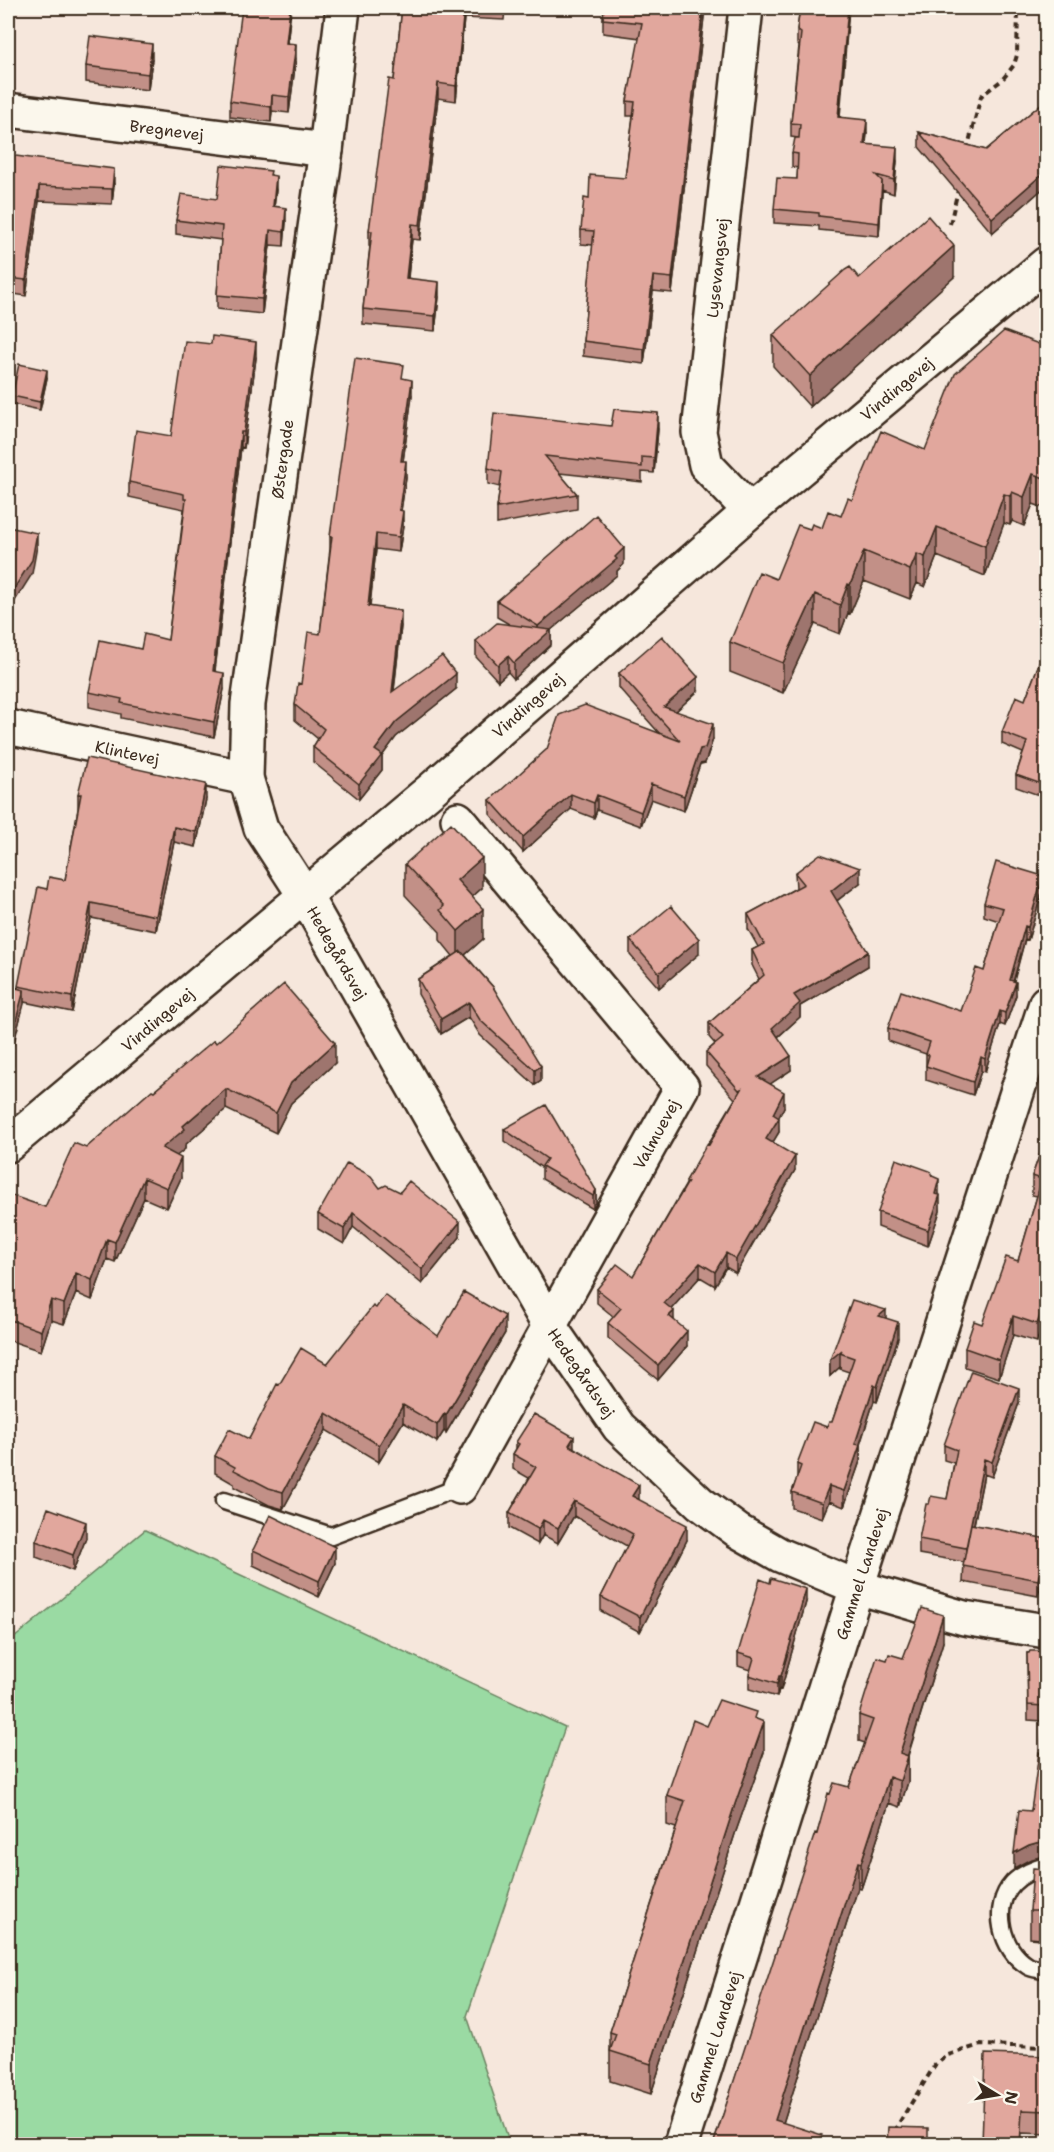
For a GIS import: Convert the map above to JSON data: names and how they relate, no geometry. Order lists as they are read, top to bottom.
{
  "streets": {
    "street": [
      "Bregnevej",
      "Lysevangsvej",
      "Vindingevej",
      "Østergade",
      "Klintevej",
      "Hedegårdsvej",
      "Valmuevej",
      "Gammel Landevej"
    ]
  },
  "crossings": [
    ["Bregnevej", "Østergade"],
    ["Lysevangsvej", "Vindingevej"],
    ["Vindingevej", "Østergade"],
    ["Vindingevej", "Hedegårdsvej"],
    ["Østergade", "Klintevej"],
    ["Østergade", "Hedegårdsvej"],
    ["Hedegårdsvej", "Valmuevej"],
    ["Hedegårdsvej", "Gammel Landevej"]
  ],
  "north": "right"
}
